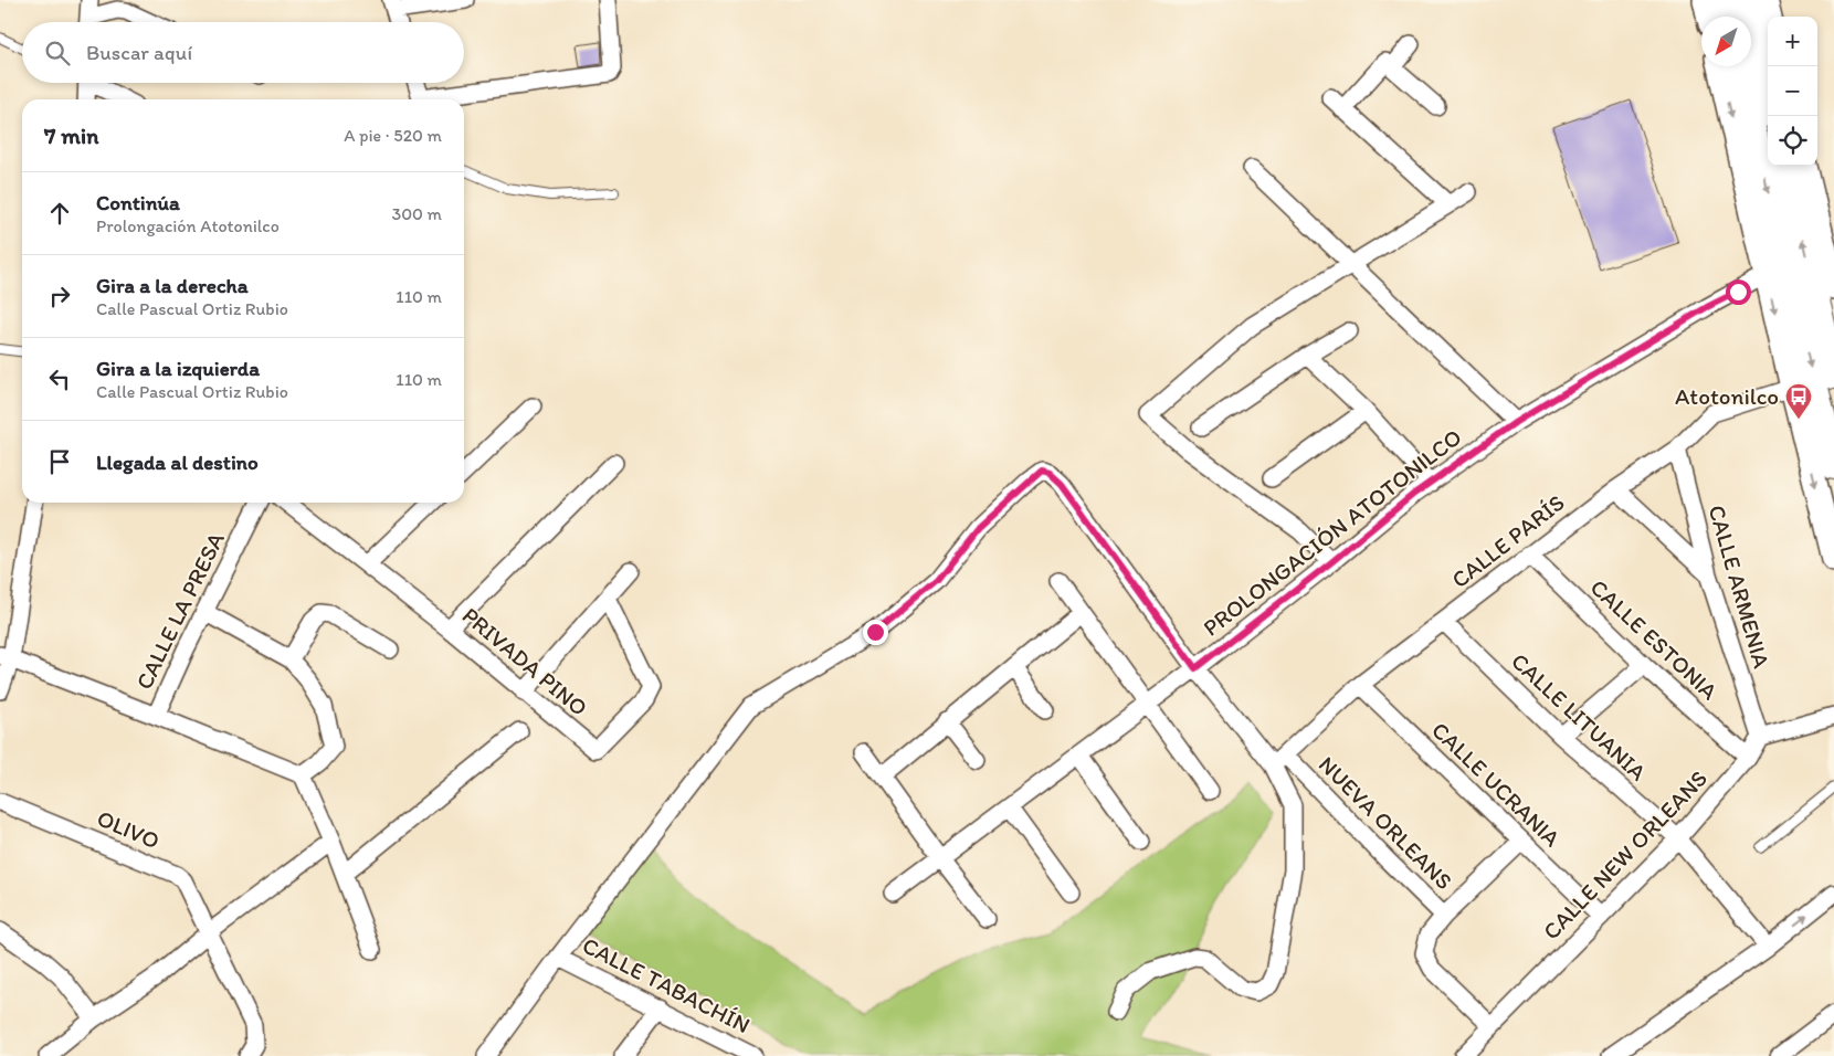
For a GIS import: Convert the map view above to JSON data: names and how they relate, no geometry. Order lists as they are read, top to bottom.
{
  "streets": {
    "street": [
      "PROLONGACIÓN ATOTONILCO",
      "CALLE PARÍS",
      "CALLE ARMENIA",
      "CALLE LA PRESA",
      "CALLE ESTONIA",
      "PRIVADA PINO",
      "CALLE LITUANIA",
      "CALLE UCRANIA",
      "NUEVA ORLEANS",
      "OLIVO",
      "CALLE NEW ORLEANS",
      "CALLE TABACHÍN"
    ]
  },
  "crossings": [
    ["CALLE PARÍS", "CALLE ARMENIA"],
    ["CALLE PARÍS", "CALLE ESTONIA"],
    ["CALLE PARÍS", "CALLE LITUANIA"],
    ["CALLE PARÍS", "CALLE UCRANIA"],
    ["CALLE PARÍS", "NUEVA ORLEANS"],
    ["CALLE ARMENIA", "CALLE NEW ORLEANS"],
    ["CALLE ESTONIA", "CALLE NEW ORLEANS"],
    ["CALLE LITUANIA", "CALLE NEW ORLEANS"],
    ["CALLE UCRANIA", "CALLE NEW ORLEANS"],
    ["NUEVA ORLEANS", "CALLE NEW ORLEANS"]
  ],
  "places": {
    "bus stop": ["Atotonilco"]
  },
  "north": "bottom left",
  "page": {
    "map_buttons": ["+", "−"],
    "search": "Buscar aquí",
    "heading": ["7 min", "A pie · 520 m"],
    "list": [
      ["Continúa", "Prolongación Atotonilco", "300 m"],
      ["Gira a la derecha", "Calle Pascual Ortiz Rubio", "110 m"],
      ["Gira a la izquierda", "Calle Pascual Ortiz Rubio", "110 m"],
      "Llegada al destino"
    ]
  }
}
